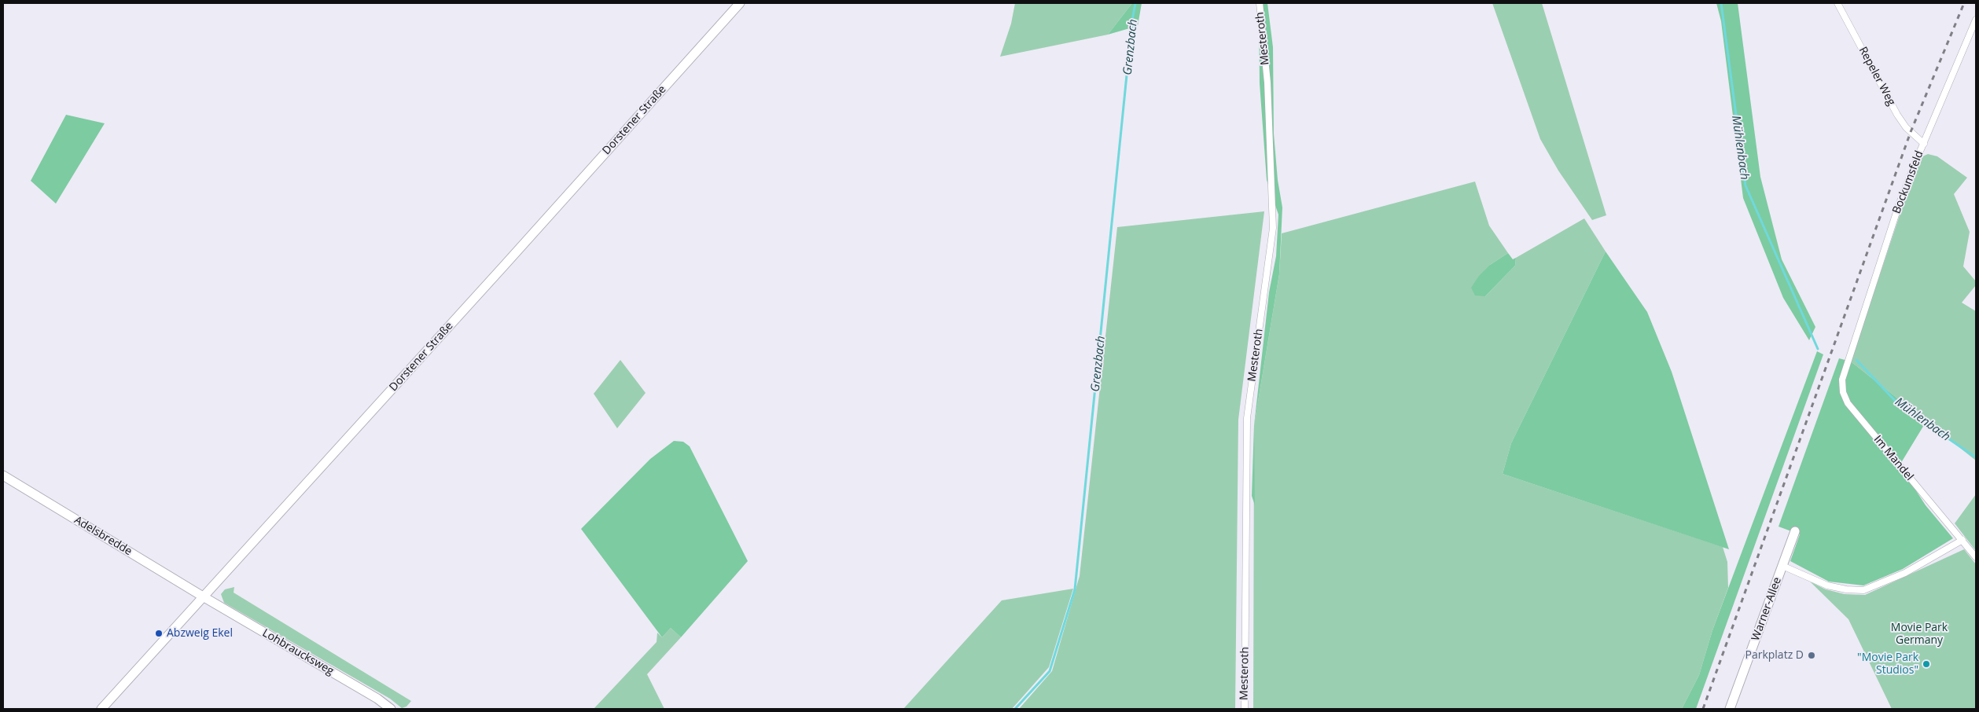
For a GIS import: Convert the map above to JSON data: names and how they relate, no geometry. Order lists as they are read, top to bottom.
{
  "streets": {
    "main road": [
      "Dorstener Straße",
      "Adelsbredde",
      "Warner-Allee",
      "Lohbraucksweg"
    ],
    "street": [
      "Mesteroth",
      "Repeler Weg",
      "Bockumsfeld",
      "Im Mandel"
    ]
  },
  "crossings": [
    ["Repeler Weg", "Bockumsfeld"],
    ["Dorstener Straße", "Adelsbredde"],
    ["Dorstener Straße", "Lohbraucksweg"],
    ["Bockumsfeld", "Im Mandel"],
    ["Adelsbredde", "Lohbraucksweg"]
  ],
  "water": ["Grenzbach", "Mühlenbach"],
  "parks": ["Movie Park Germany"],
  "places": ["Abzweig Ekel", "Parkplatz D", "\"Movie Park Studios\""]
}
